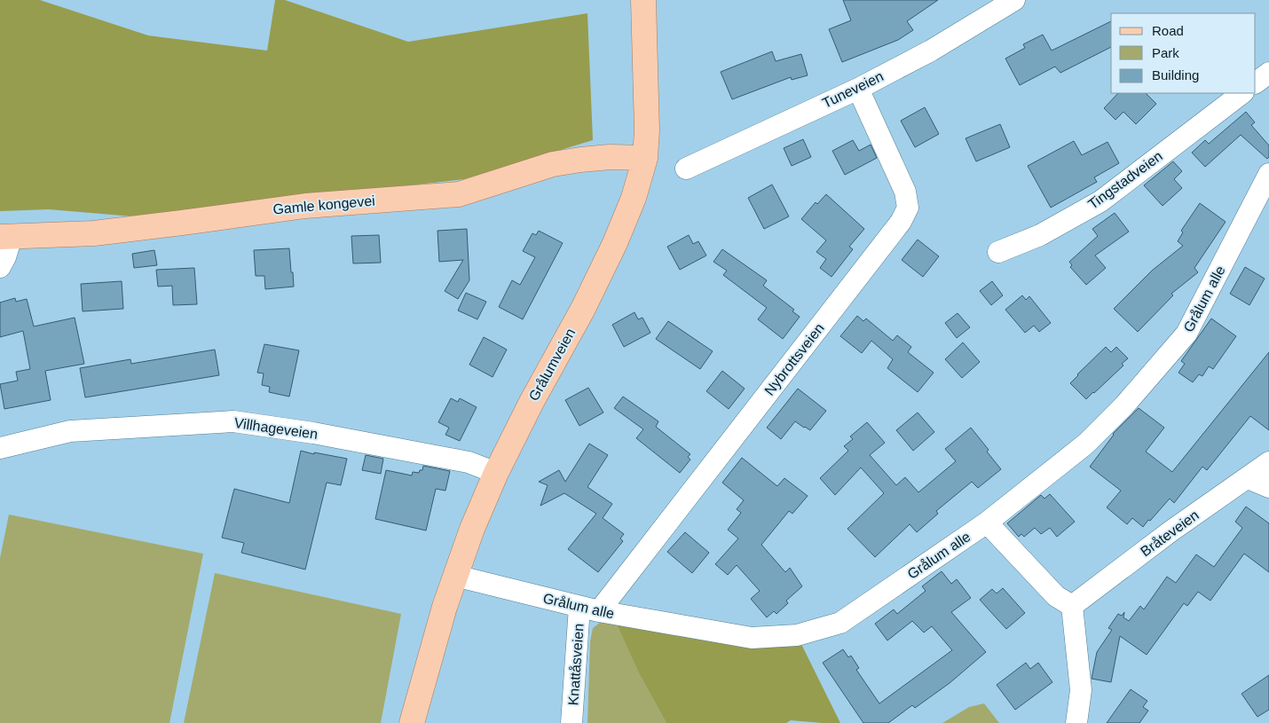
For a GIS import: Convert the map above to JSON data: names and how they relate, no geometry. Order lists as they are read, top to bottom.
{
  "streets": {
    "main road": ["Gamle kongevei", "Grålumveien"],
    "street": [
      "Tuneveien",
      "Tingstadveien",
      "Grålum alle",
      "Nybrottsveien",
      "Villhageveien",
      "Bråteveien",
      "Knattåsveien"
    ]
  },
  "crossings": [
    ["Tuneveien", "Nybrottsveien"],
    ["Gamle kongevei", "Grålumveien"],
    ["Grålum alle", "Nybrottsveien"],
    ["Grålum alle", "Grålumveien"],
    ["Grålum alle", "Knattåsveien"],
    ["Nybrottsveien", "Knattåsveien"],
    ["Grålumveien", "Villhageveien"]
  ],
  "legend": ["Road", "Park", "Building"]
}
